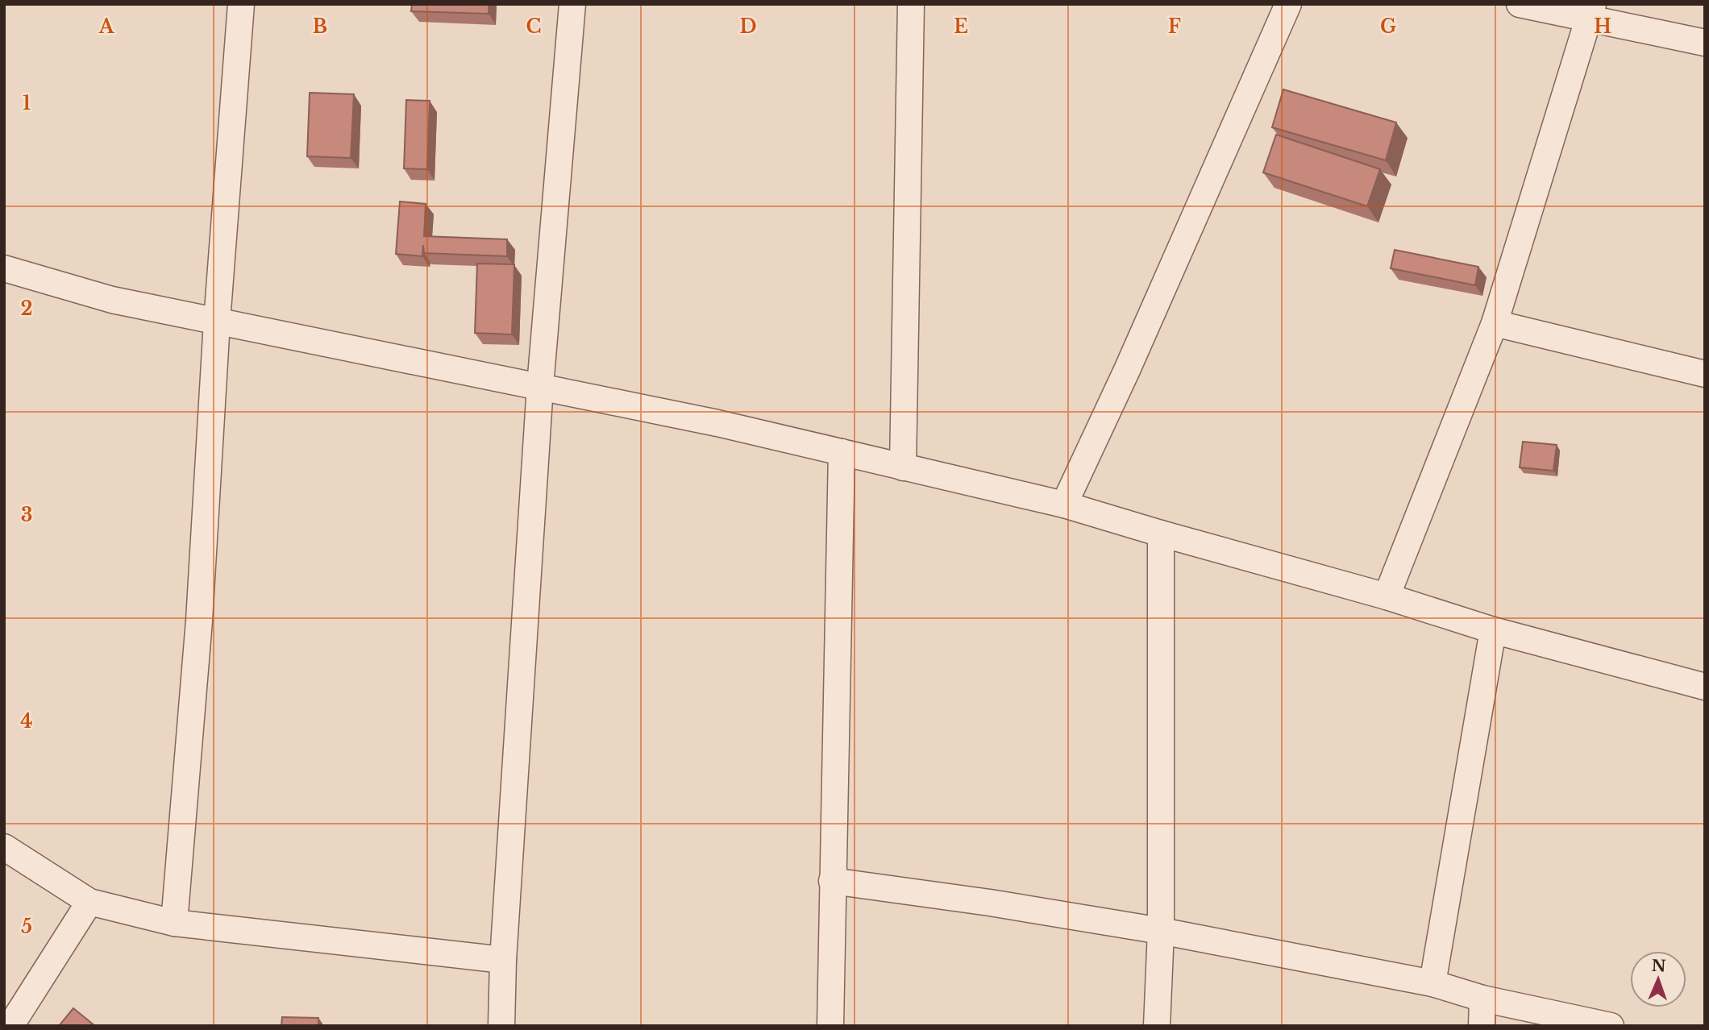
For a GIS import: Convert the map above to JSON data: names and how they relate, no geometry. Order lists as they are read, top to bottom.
{
  "north": "top",
  "grid": {
    "columns": [
      "A",
      "B",
      "C",
      "D",
      "E",
      "F",
      "G",
      "H"
    ],
    "rows": [
      "1",
      "2",
      "3",
      "4",
      "5"
    ]
  }
}
